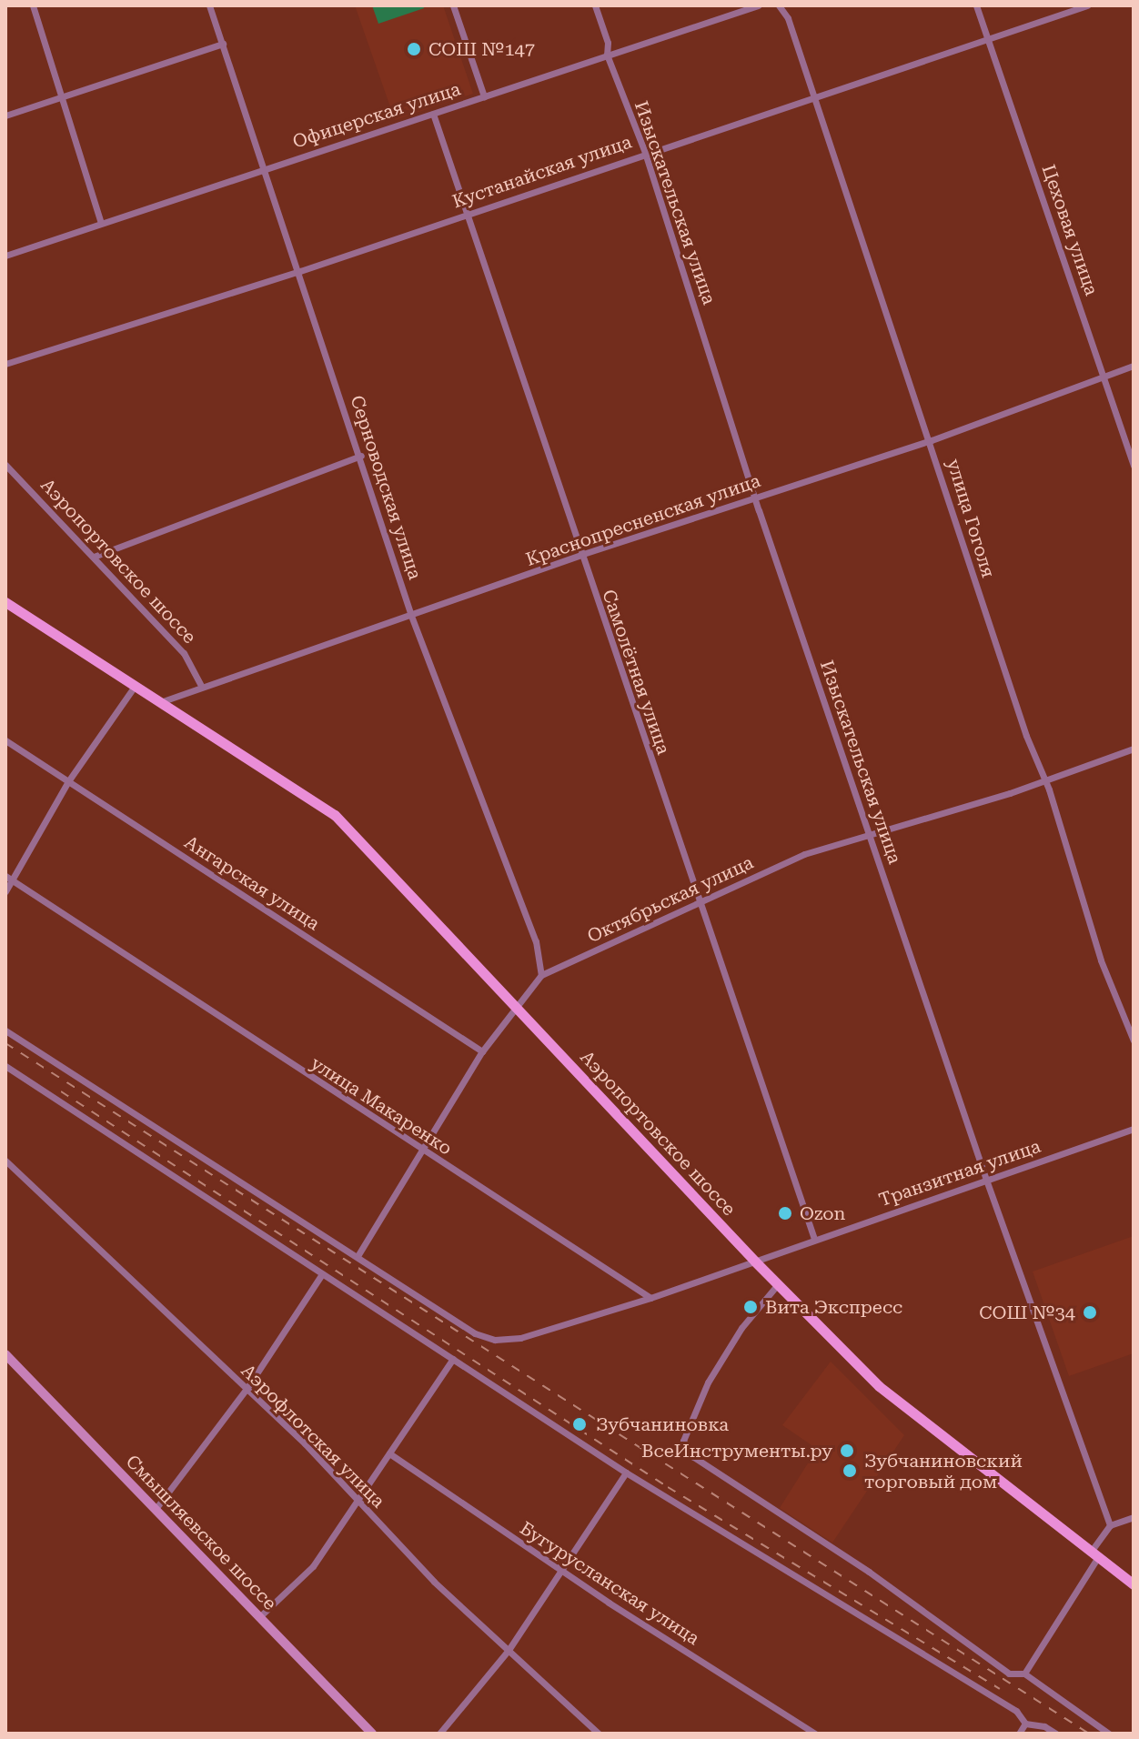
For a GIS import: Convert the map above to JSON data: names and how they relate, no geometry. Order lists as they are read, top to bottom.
{
  "streets": {
    "main road": ["Аэропортовское шоссе"],
    "street": [
      "Офицерская улица",
      "Кустанайская улица",
      "Изыскательская улица",
      "Цеховая улица",
      "Серноводская улица",
      "улица Гоголя",
      "Краснопресненская улица",
      "Самолётная улица",
      "Ангарская улица",
      "Октябрьская улица",
      "улица Макаренко",
      "Транзитная улица",
      "Аэрофлотская улица",
      "Смышляевское шоссе",
      "Бугурусланская улица"
    ]
  },
  "crossings": [
    ["Офицерская улица", "Изыскательская улица"],
    ["Офицерская улица", "Серноводская улица"],
    ["Офицерская улица", "Самолётная улица"],
    ["Кустанайская улица", "Изыскательская улица"],
    ["Кустанайская улица", "Цеховая улица"],
    ["Кустанайская улица", "Серноводская улица"],
    ["Кустанайская улица", "улица Гоголя"],
    ["Кустанайская улица", "Самолётная улица"],
    ["Изыскательская улица", "Краснопресненская улица"],
    ["Изыскательская улица", "Октябрьская улица"],
    ["Изыскательская улица", "Транзитная улица"],
    ["Цеховая улица", "Краснопресненская улица"],
    ["Серноводская улица", "Краснопресненская улица"],
    ["Серноводская улица", "Октябрьская улица"],
    ["улица Гоголя", "Краснопресненская улица"],
    ["улица Гоголя", "Октябрьская улица"],
    ["Краснопресненская улица", "Аэропортовское шоссе"],
    ["Краснопресненская улица", "Самолётная улица"],
    ["Аэропортовское шоссе", "Октябрьская улица"],
    ["Аэропортовское шоссе", "Транзитная улица"],
    ["Самолётная улица", "Октябрьская улица"],
    ["Самолётная улица", "Транзитная улица"],
    ["Ангарская улица", "Октябрьская улица"],
    ["Октябрьская улица", "улица Макаренко"]
  ],
  "places": [
    "СОШ №147",
    "Ozon",
    "Вита Экспресс",
    "СОШ №34",
    "Зубчаниновка",
    "ВсеИнструменты.ру",
    "Зубчаниновский торговый дом"
  ]
}
